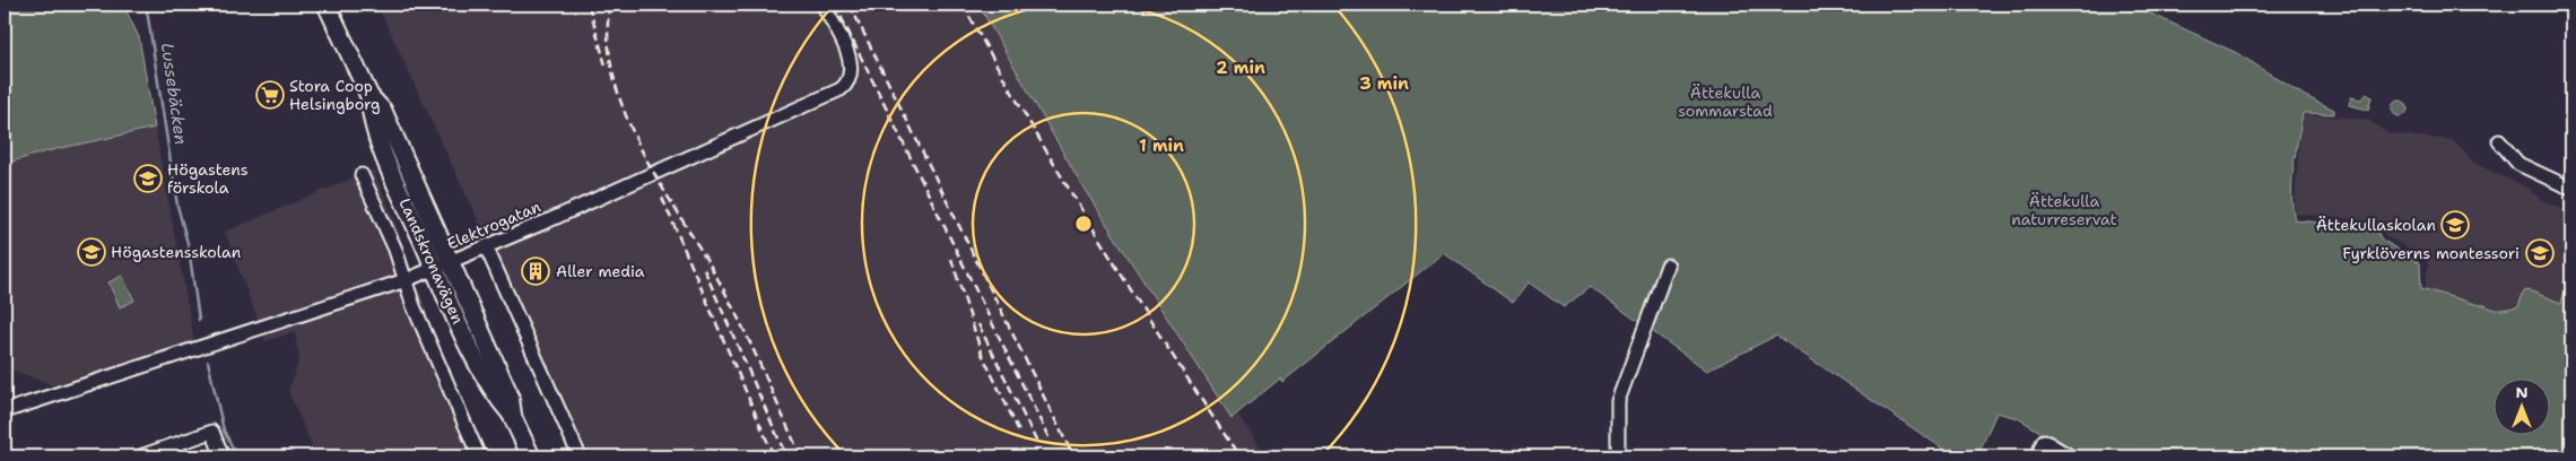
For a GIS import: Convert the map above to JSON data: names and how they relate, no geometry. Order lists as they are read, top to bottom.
{
  "streets": {
    "main road": ["Landskronavägen"],
    "street": ["Elektrogatan"]
  },
  "crossings": [
    ["Elektrogatan", "Landskronavägen"]
  ],
  "water": ["Lussebäcken"],
  "parks": ["Ättekulla sommarstad", "Ättekulla naturreservat"],
  "places": {
    "supermarket": ["Stora Coop Helsingborg"],
    "school or university": [
      "Högastens förskola",
      "Ättekullaskolan",
      "Högastensskolan",
      "Fyrklöverns montessori"
    ],
    "building": ["Aller media"]
  },
  "north": "top",
  "rings": ["2 min", "3 min", "1 min"]
}
